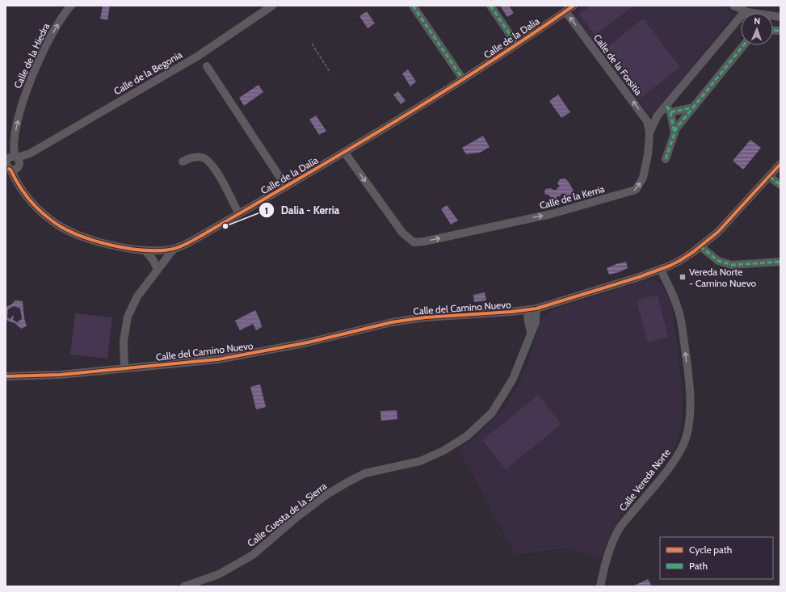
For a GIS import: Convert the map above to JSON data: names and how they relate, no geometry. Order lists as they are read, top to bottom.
{
  "streets": {
    "street": [
      "Calle de la Dalia",
      "Calle de la Hiedra",
      "Calle de la Forsitia",
      "Calle de la Begonia",
      "Calle de la Kerria",
      "Calle del Camino Nuevo",
      "Calle Vereda Norte",
      "Calle Cuesta de la Sierra"
    ]
  },
  "crossings": [
    ["Calle de la Dalia", "Calle de la Hiedra"],
    ["Calle de la Dalia", "Calle de la Forsitia"],
    ["Calle de la Dalia", "Calle de la Begonia"],
    ["Calle de la Dalia", "Calle de la Kerria"],
    ["Calle de la Hiedra", "Calle de la Begonia"],
    ["Calle de la Forsitia", "Calle de la Kerria"],
    ["Calle del Camino Nuevo", "Calle Vereda Norte"],
    ["Calle del Camino Nuevo", "Calle Cuesta de la Sierra"]
  ],
  "one_way": ["Calle de la Hiedra", "Calle de la Forsitia", "Calle Vereda Norte"],
  "places": {
    "other": ["Dalia - Kerria"],
    "transit": ["Vereda Norte - Camino Nuevo"]
  },
  "legend": ["Cycle path", "Path"],
  "north": "top"
}
